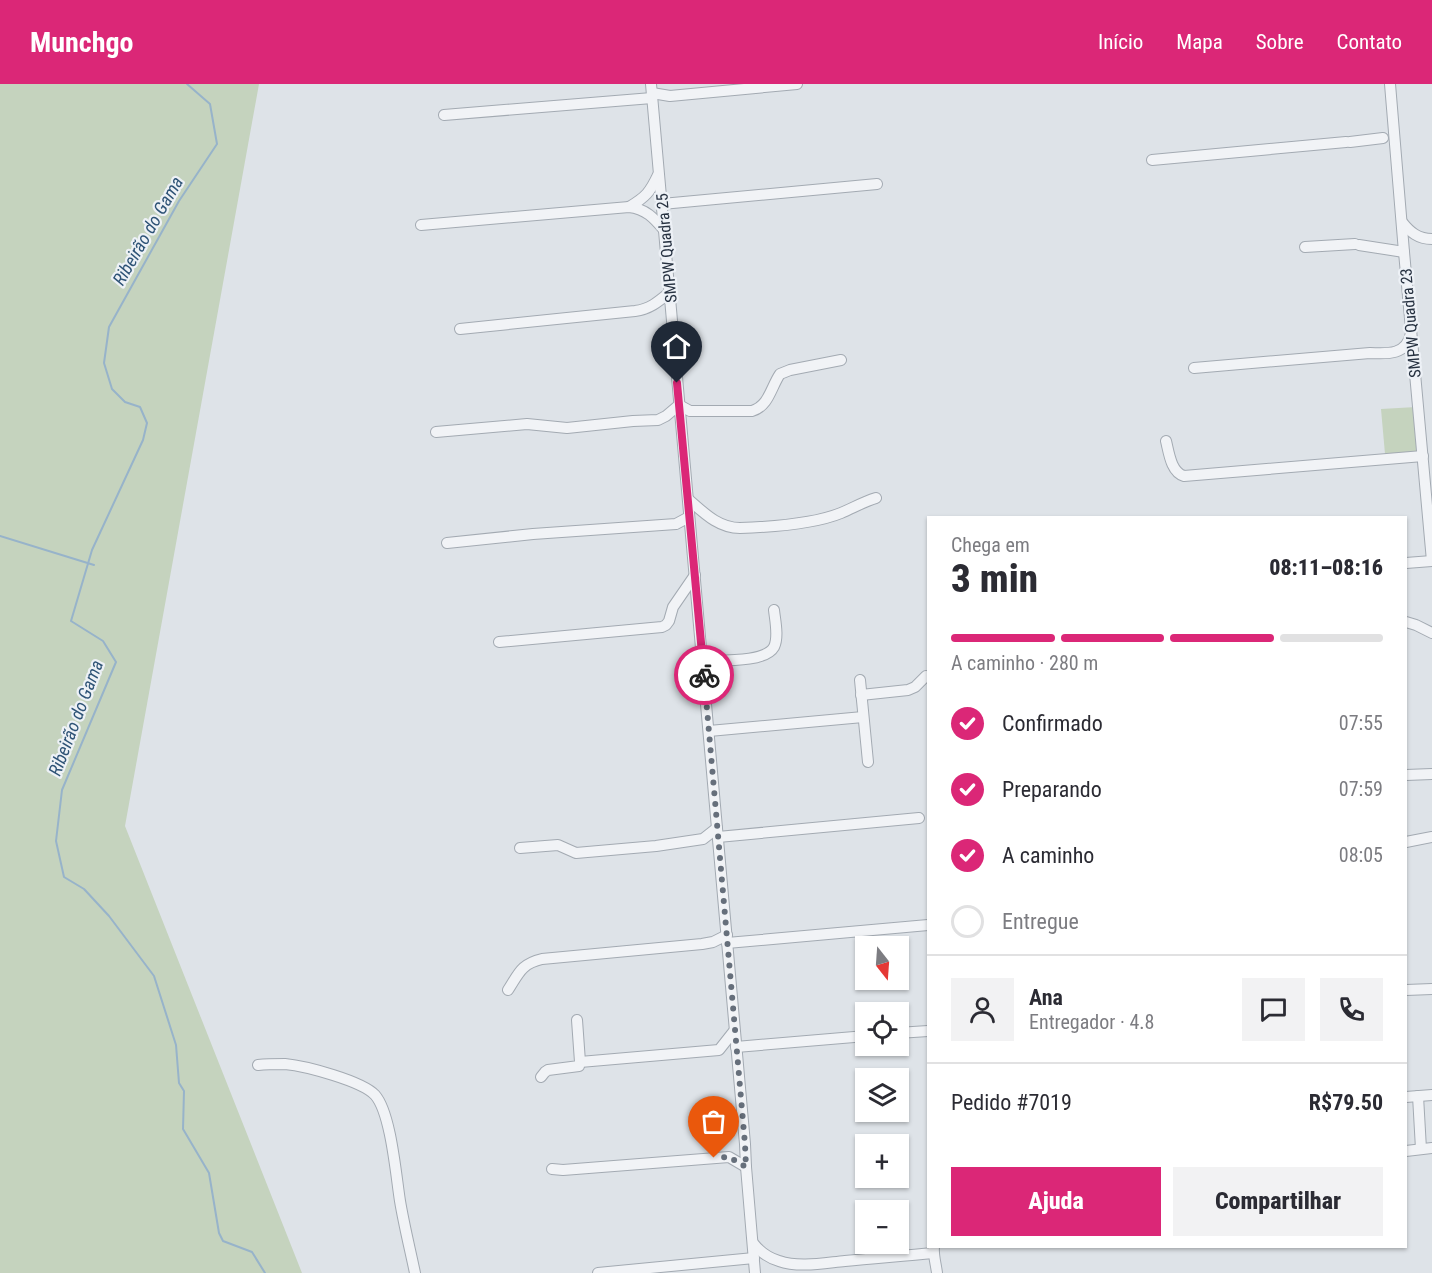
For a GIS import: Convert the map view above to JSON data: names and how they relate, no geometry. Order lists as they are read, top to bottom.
{
  "streets": {
    "street": ["SMPW Quadra 25", "SMPW Quadra 23"]
  },
  "water": ["Ribeirão do Gama"],
  "north": "bottom",
  "page": {
    "header": "Munchgo",
    "nav": [
      "Início",
      "Mapa",
      "Sobre",
      "Contato"
    ],
    "heading": ["3 min", "Chega em", "08:11–08:16"],
    "panel": [
      "Ana",
      "Entregador · 4.8",
      "Pedido #7019",
      "R$79.50"
    ],
    "bar": "A caminho · 280 m",
    "list": [
      ["Confirmado", "07:55"],
      ["Preparando", "07:59"],
      ["A caminho", "08:05"],
      "Entregue"
    ],
    "map_buttons": ["+", "−"],
    "buttons": ["Ajuda", "Compartilhar"]
  }
}
